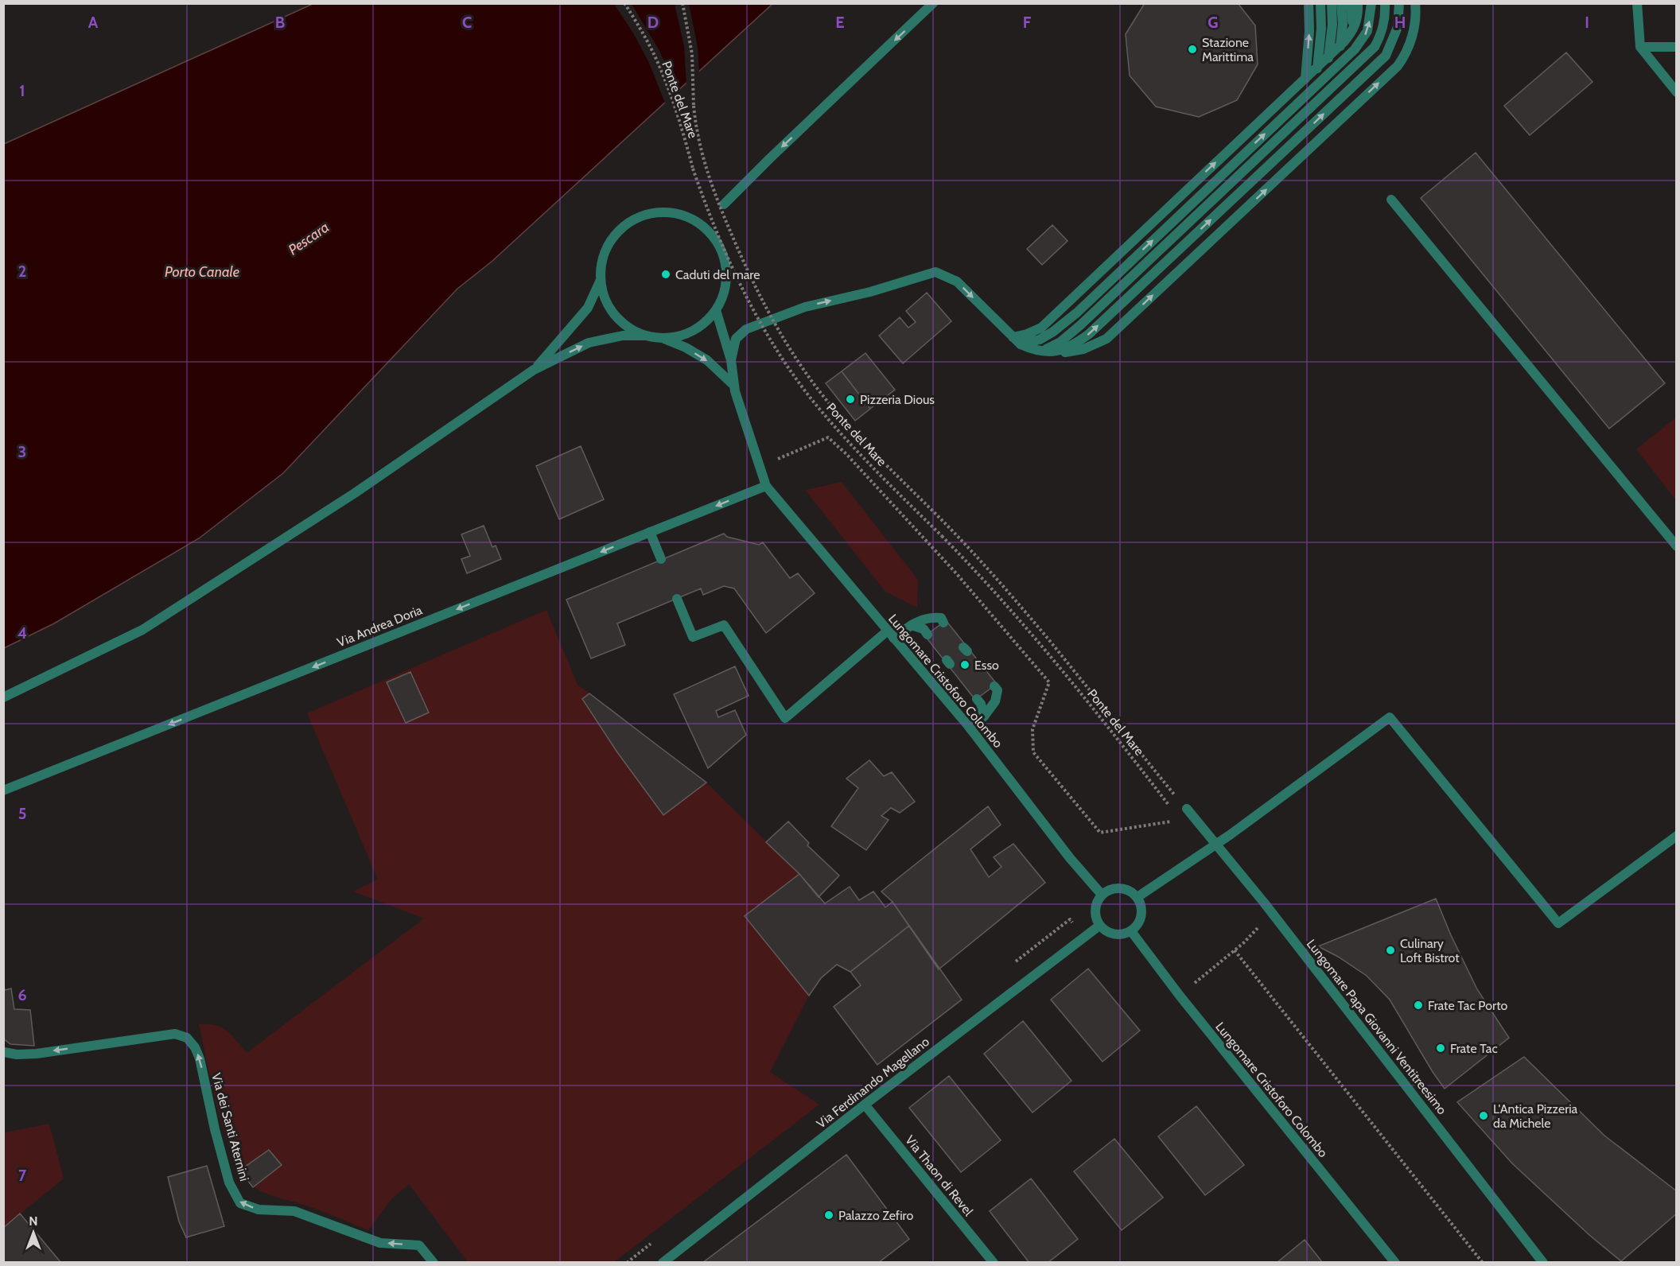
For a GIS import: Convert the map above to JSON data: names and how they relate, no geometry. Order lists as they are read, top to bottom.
{
  "streets": {
    "street": [
      "Via Andrea Doria",
      "Lungomare Cristoforo Colombo",
      "Lungomare Papa Giovanni Ventitreesimo",
      "Via Ferdinando Magellano",
      "Via dei Santi Aternini",
      "Via Thaon di Revel"
    ],
    "path": ["Ponte del Mare"]
  },
  "crossings": [
    ["Ponte del Mare", "Lungomare Papa Giovanni Ventitreesimo"],
    ["Via Andrea Doria", "Lungomare Cristoforo Colombo"],
    ["Lungomare Cristoforo Colombo", "Via Ferdinando Magellano"],
    ["Via Ferdinando Magellano", "Via Thaon di Revel"]
  ],
  "one_way": ["Via Andrea Doria", "Via dei Santi Aternini"],
  "water": ["Pescara", "Porto Canale"],
  "places": [
    "Stazione Marittima",
    "Caduti del mare",
    "Pizzeria Dious",
    "Esso",
    "Culinary Loft Bistrot",
    "Frate Tac Porto",
    "Frate Tac",
    "L'Antica Pizzeria da Michele",
    "Palazzo Zefiro"
  ],
  "north": "top",
  "grid": {
    "columns": [
      "A",
      "B",
      "C",
      "D",
      "E",
      "F",
      "G",
      "H",
      "I"
    ],
    "rows": [
      "1",
      "2",
      "3",
      "4",
      "5",
      "6",
      "7"
    ]
  }
}
